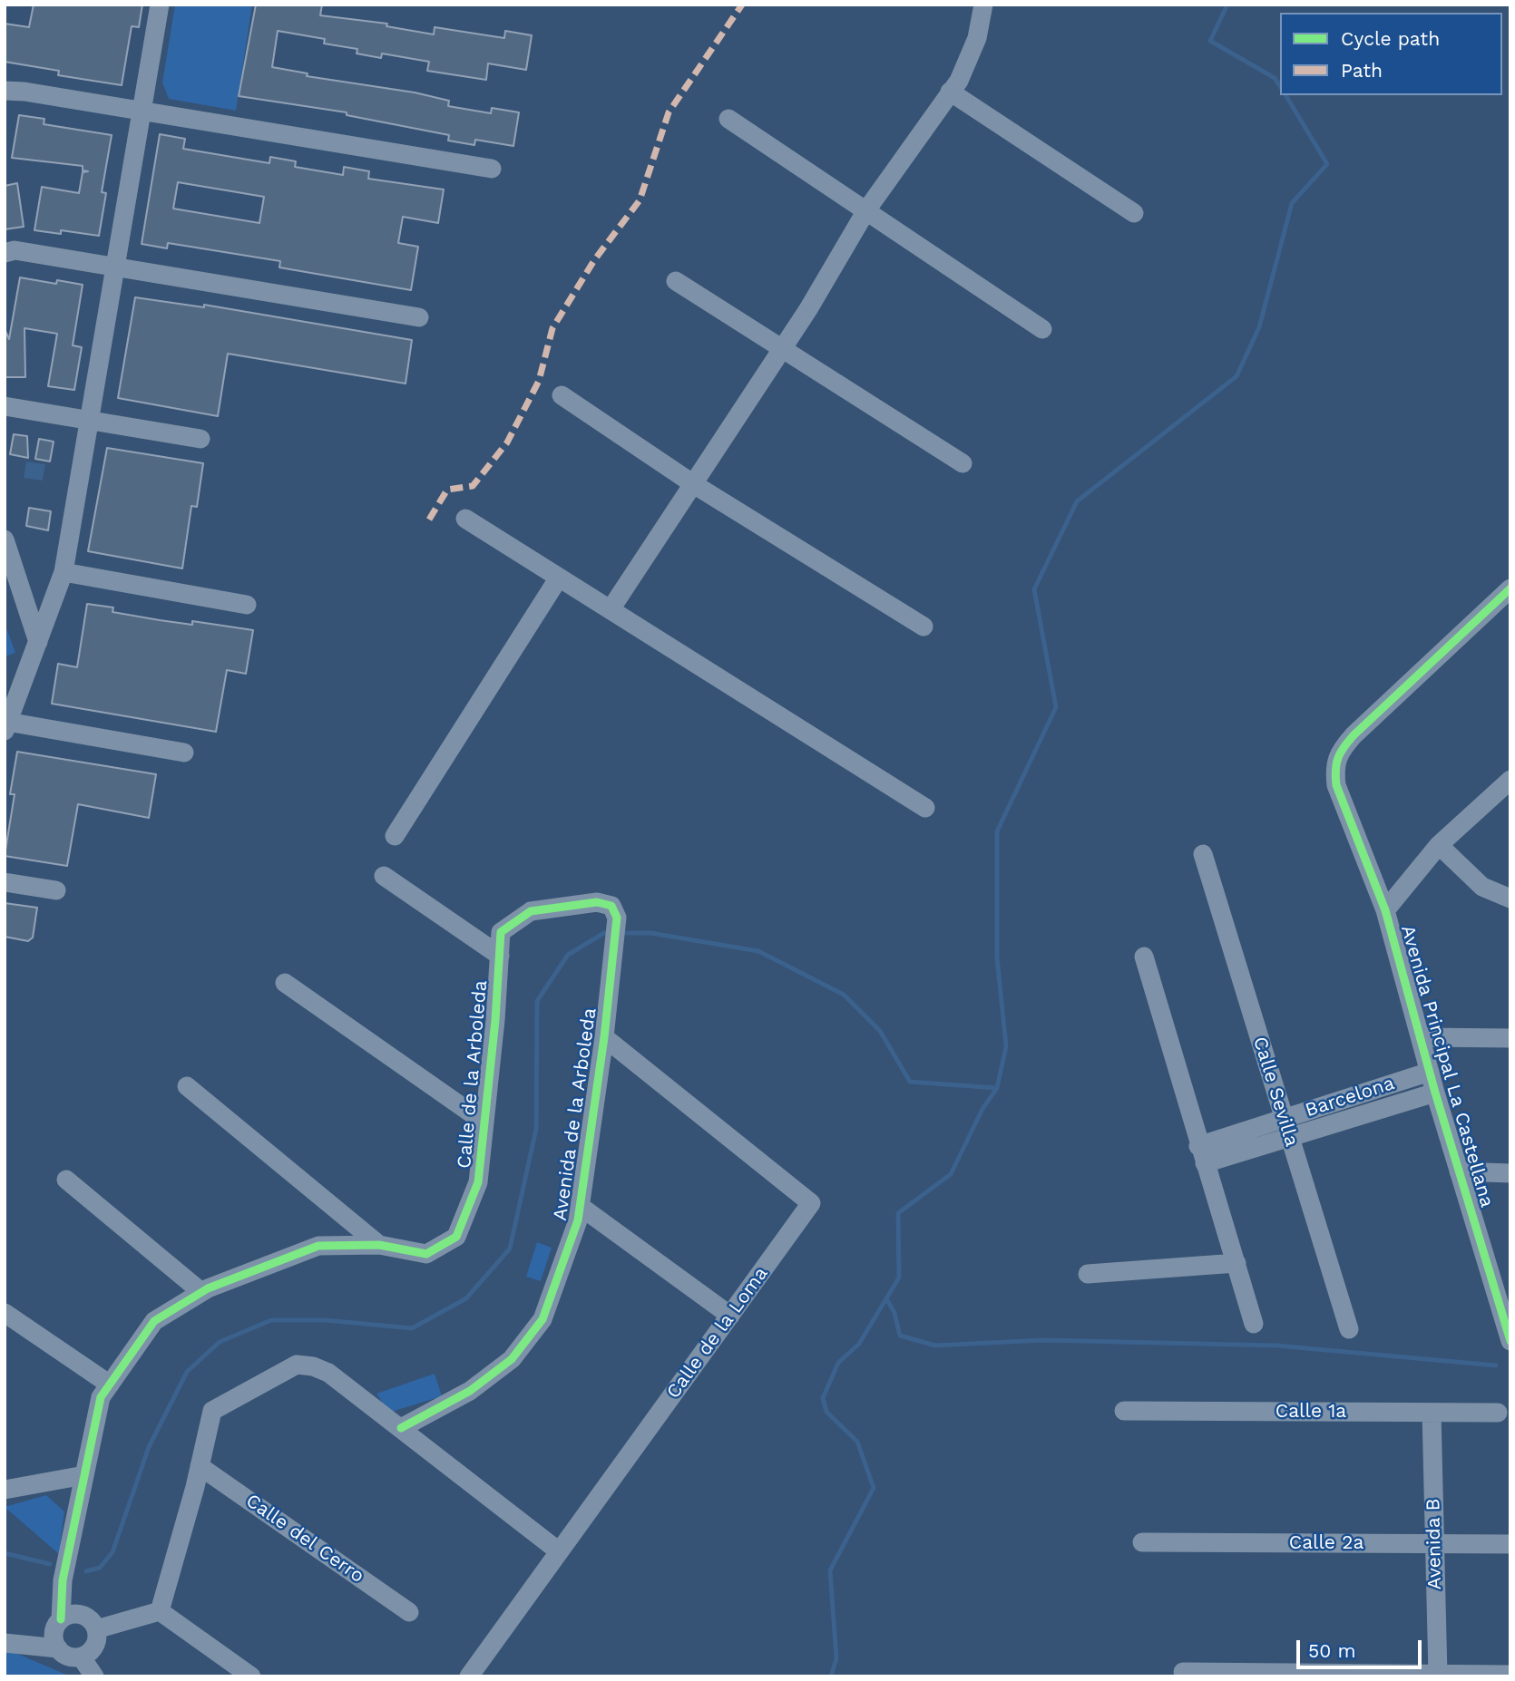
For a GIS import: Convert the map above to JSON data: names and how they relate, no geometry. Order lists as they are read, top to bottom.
{
  "streets": {
    "street": [
      "Avenida Principal La Castellana",
      "Calle de la Arboleda",
      "Calle Sevilla",
      "Barcelona",
      "Avenida de la Arboleda",
      "Calle de la Loma",
      "Calle 1a",
      "Calle del Cerro",
      "Calle 2a",
      "Avenida B"
    ]
  },
  "crossings": [
    ["Avenida Principal La Castellana", "Barcelona"],
    ["Calle de la Arboleda", "Avenida de la Arboleda"],
    ["Calle Sevilla", "Barcelona"],
    ["Avenida de la Arboleda", "Calle de la Loma"],
    ["Calle 1a", "Avenida B"],
    ["Calle 2a", "Avenida B"]
  ],
  "legend": ["Cycle path", "Path"],
  "scale_bar": "50 m"
}
